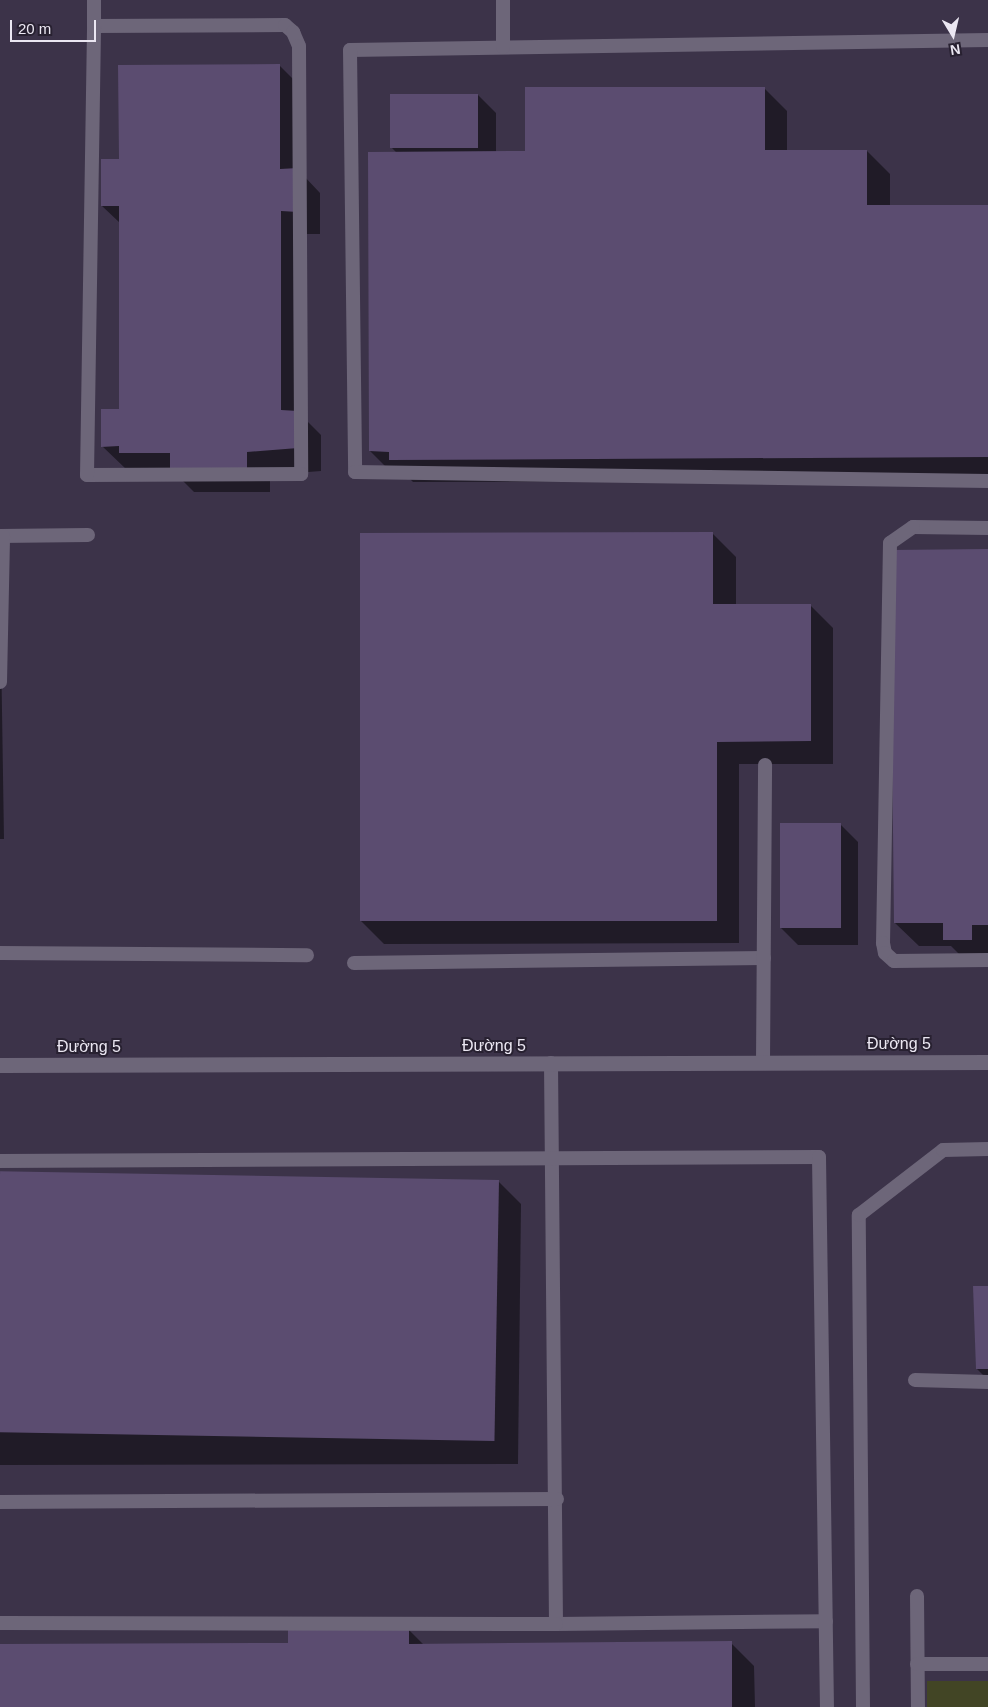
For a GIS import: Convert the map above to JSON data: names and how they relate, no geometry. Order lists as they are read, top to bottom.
{
  "streets": {
    "street": ["Đường 5"]
  },
  "scale_bar": "20 m",
  "north": "bottom"
}
